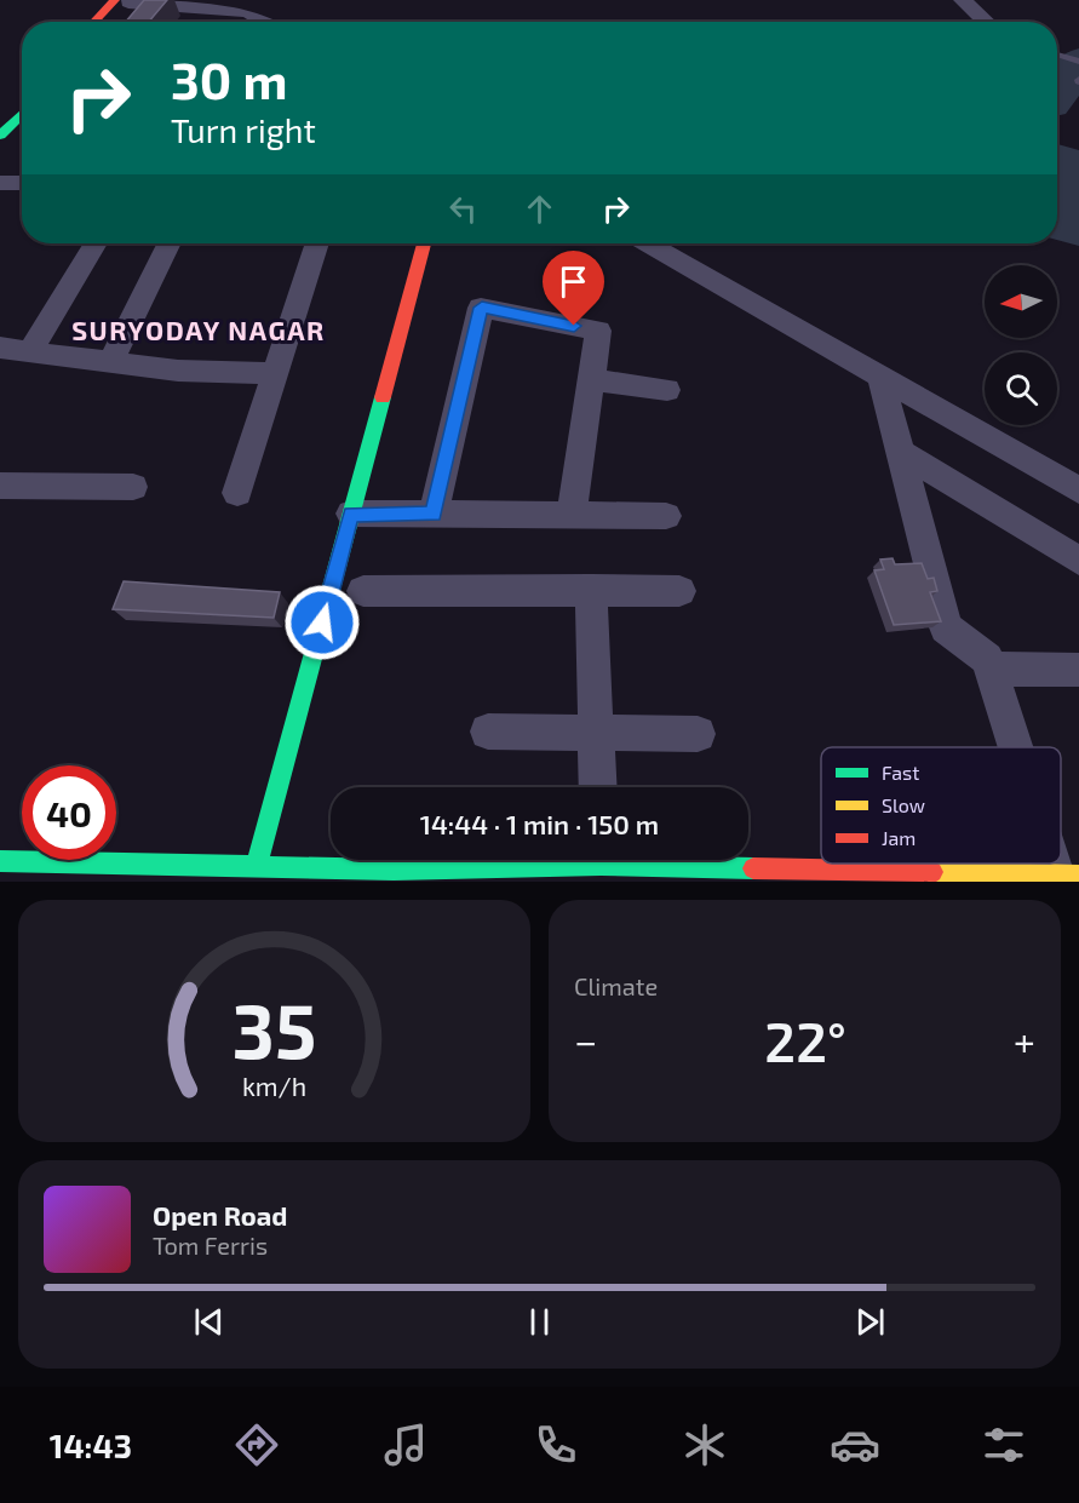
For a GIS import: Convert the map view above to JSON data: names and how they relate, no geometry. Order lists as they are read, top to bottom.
{
  "districts": ["SURYODAY NAGAR"],
  "legend": ["Fast", "Slow", "Jam"],
  "north": "left",
  "page": {
    "turn": ["30 m", "Turn right"],
    "limit": "40",
    "trip": "14:44 · 1 min · 150 m",
    "tile": "Climate",
    "heat": ["−", "22°", "+"],
    "song": ["Open Road", "Tom Ferris"],
    "tabs": "14:43",
    "gauge": ["35", "km/h"]
  }
}
